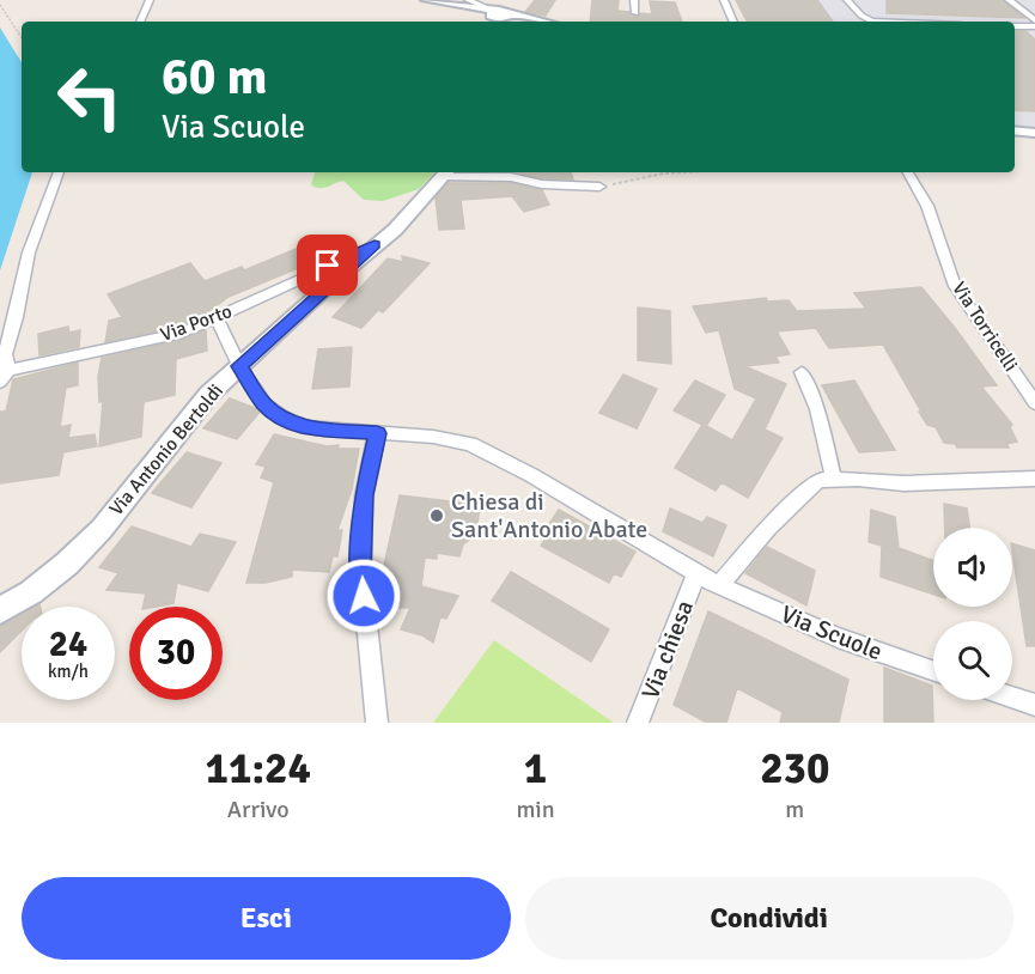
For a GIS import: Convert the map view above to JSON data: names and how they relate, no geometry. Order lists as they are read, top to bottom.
{
  "streets": {
    "street": [
      "Via Porto",
      "Via Torricelli",
      "Via Antonio Bertoldi",
      "Via Scuole",
      "Via chiesa"
    ]
  },
  "crossings": [
    ["Via Porto", "Via Antonio Bertoldi"],
    ["Via Porto", "Via Scuole"],
    ["Via Antonio Bertoldi", "Via Scuole"],
    ["Via Scuole", "Via chiesa"]
  ],
  "places": ["Chiesa di Sant'Antonio Abate"],
  "page": {
    "turn": ["60 m", "Via Scuole"],
    "speed": "24 km/h",
    "limit": "30",
    "eta": [
      "11:24",
      "Arrivo",
      "1",
      "min",
      "230",
      "m"
    ],
    "buttons": ["Esci", "Condividi"]
  }
}
